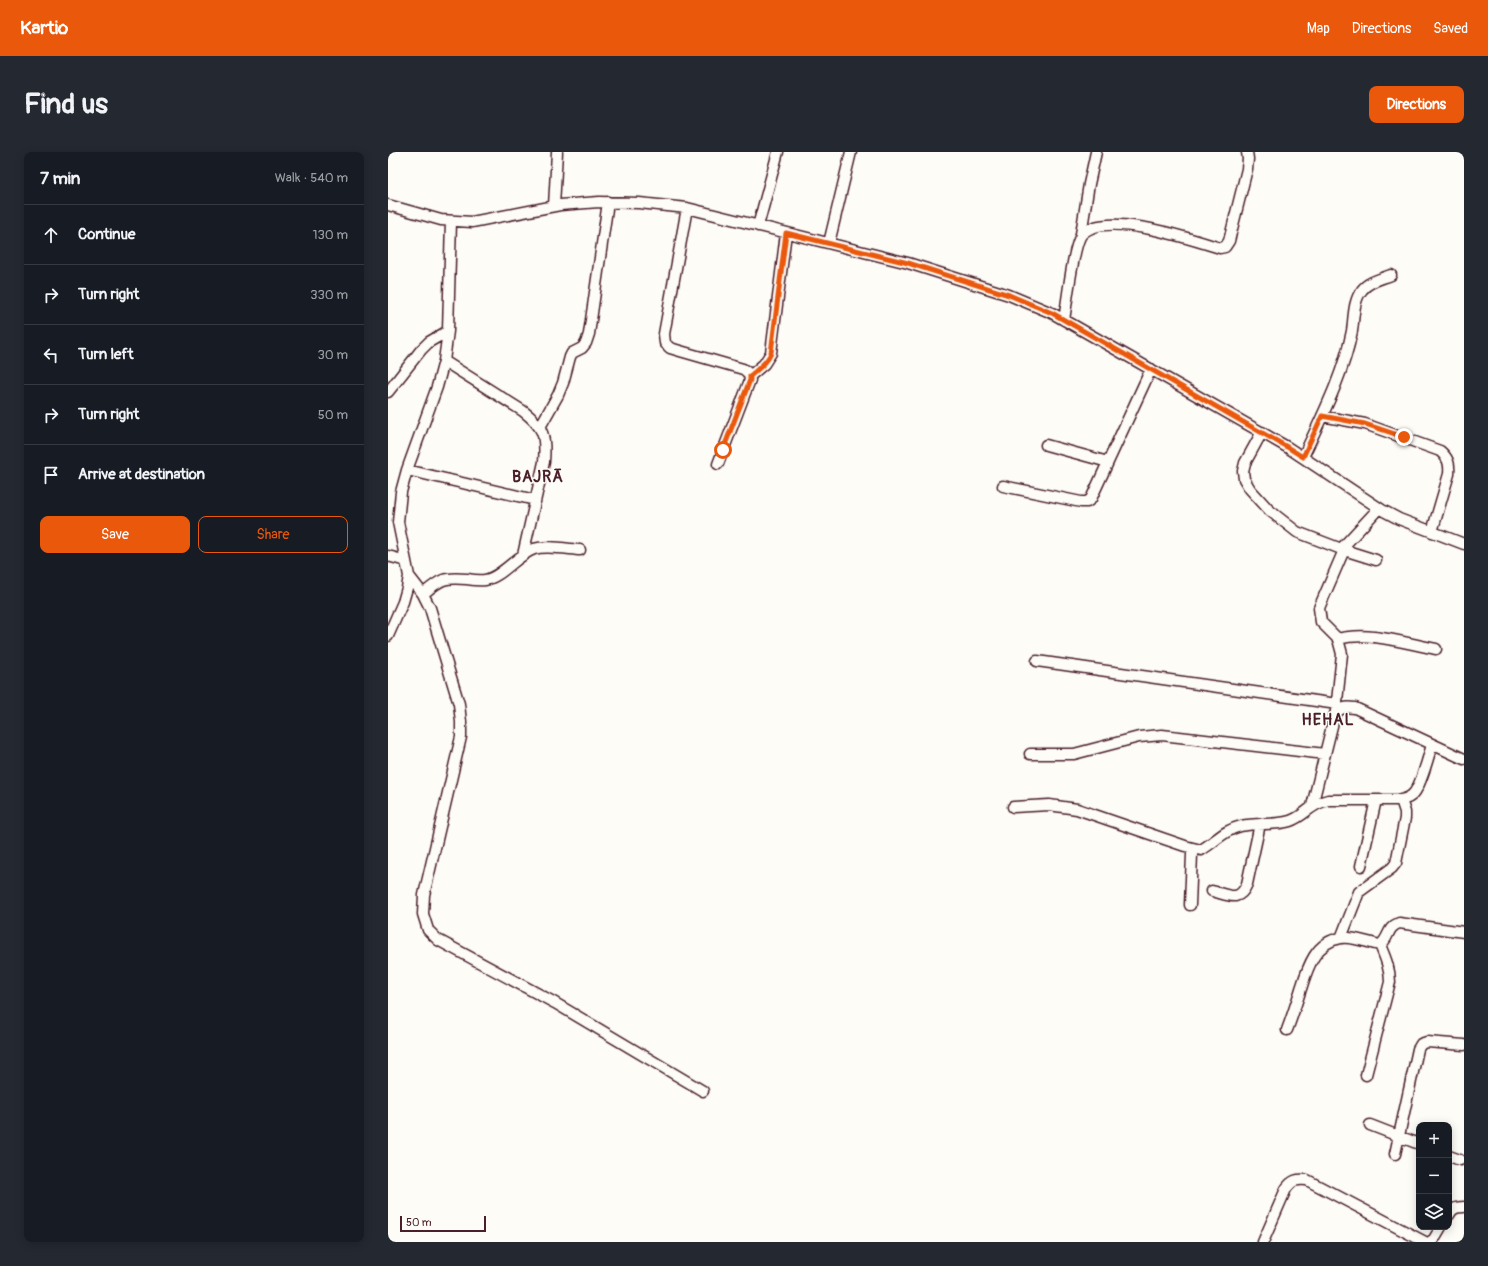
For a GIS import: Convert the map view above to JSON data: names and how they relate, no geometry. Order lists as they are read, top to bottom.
{
  "districts": ["BAJRĀ", "HEHAL"],
  "scale_bar": "50 m",
  "page": {
    "header": "Kartio",
    "nav": ["Map", "Directions", "Saved"],
    "buttons": [
      "Directions",
      ["Save", "Share"]
    ],
    "title": "Find us",
    "heading": ["7 min", "Walk · 540 m"],
    "list": [
      ["Continue", "130 m"],
      ["Turn right", "330 m"],
      ["Turn left", "30 m"],
      ["Turn right", "50 m"],
      "Arrive at destination"
    ],
    "map_buttons": ["+", "−"],
    "scale": "50 m"
  }
}
